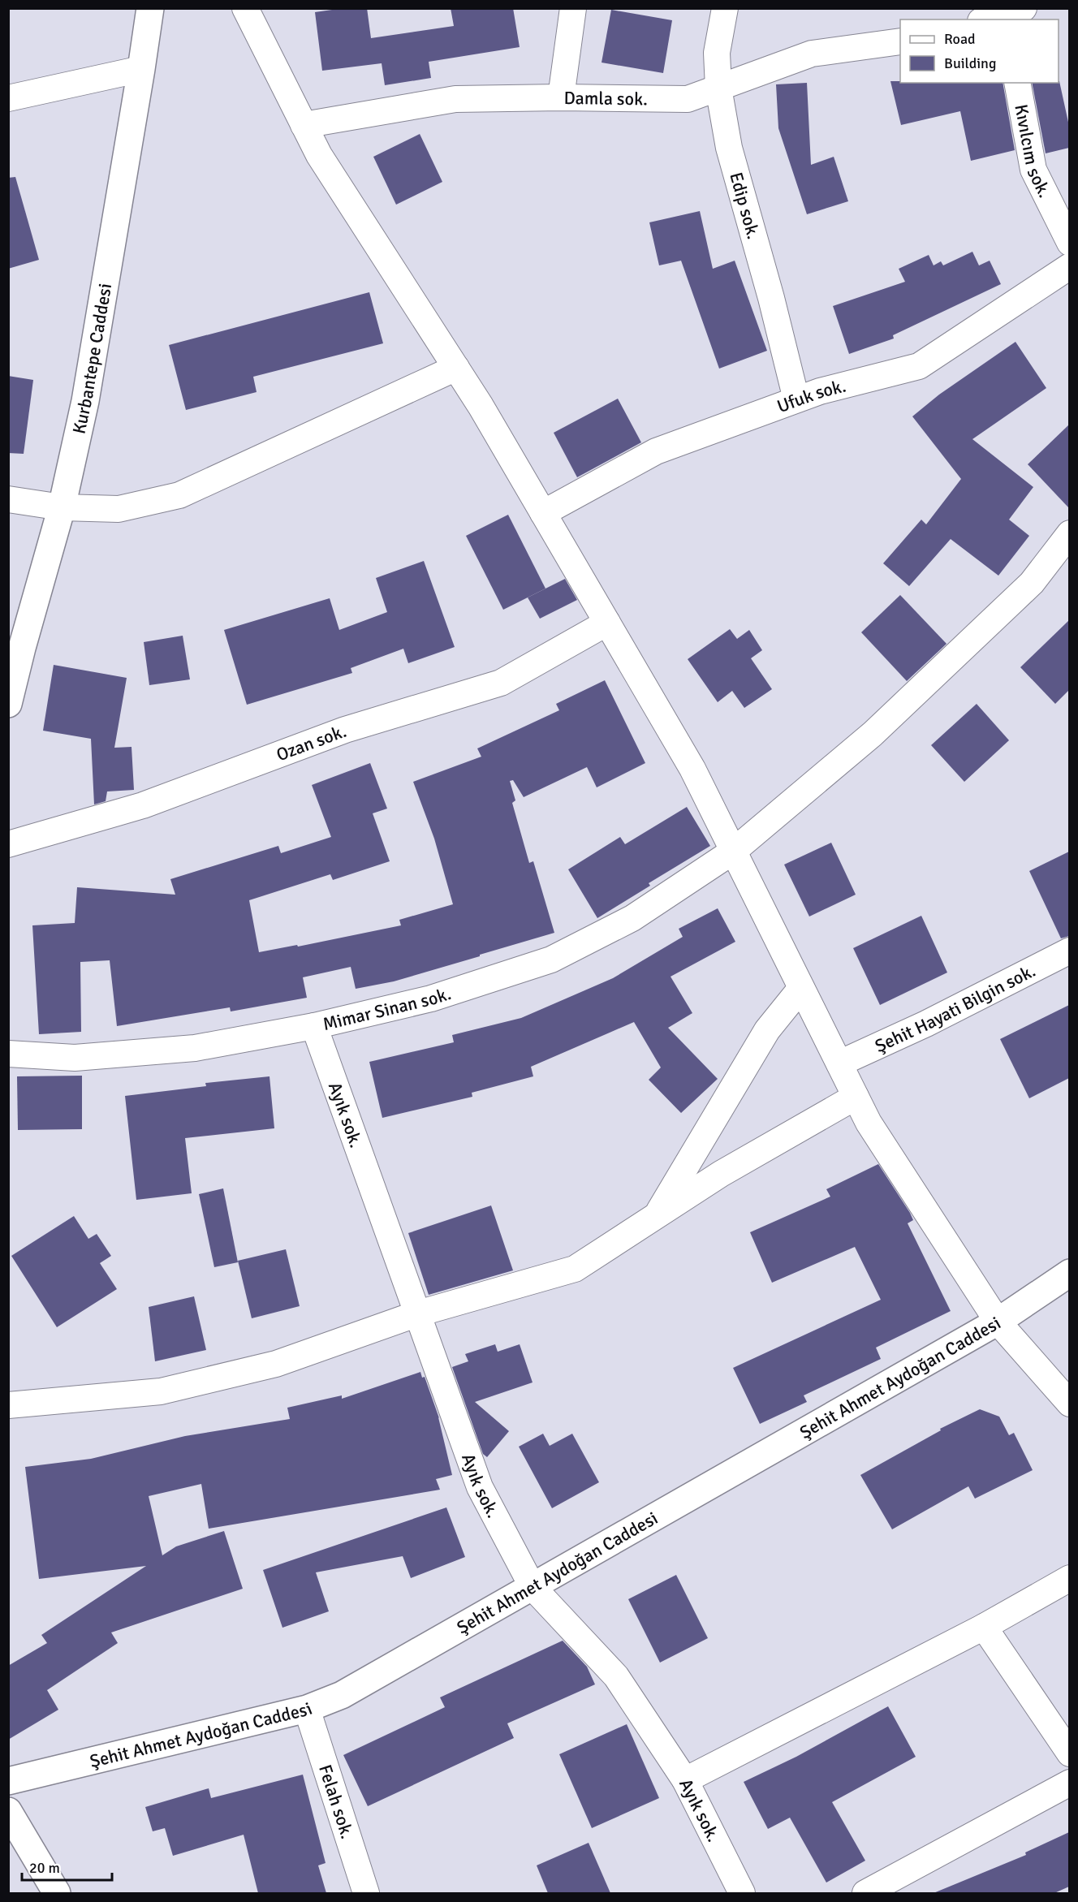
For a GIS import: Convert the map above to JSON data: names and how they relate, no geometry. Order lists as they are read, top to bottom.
{
  "streets": {
    "street": [
      "Damla sok.",
      "Kıvılcım sok.",
      "Edip sok.",
      "Kurbantepe Caddesi",
      "Ufuk sok.",
      "Ozan sok.",
      "Mimar Sinan sok.",
      "Şehit Hayati Bilgin sok.",
      "Ayık sok.",
      "Şehit Ahmet Aydoğan Caddesi",
      "Felah sok."
    ]
  },
  "crossings": [
    ["Damla sok.", "Edip sok."],
    ["Edip sok.", "Ufuk sok."],
    ["Mimar Sinan sok.", "Ayık sok."],
    ["Ayık sok.", "Şehit Ahmet Aydoğan Caddesi"],
    ["Şehit Ahmet Aydoğan Caddesi", "Felah sok."]
  ],
  "legend": ["Road", "Building"],
  "scale_bar": "20 m"
}
